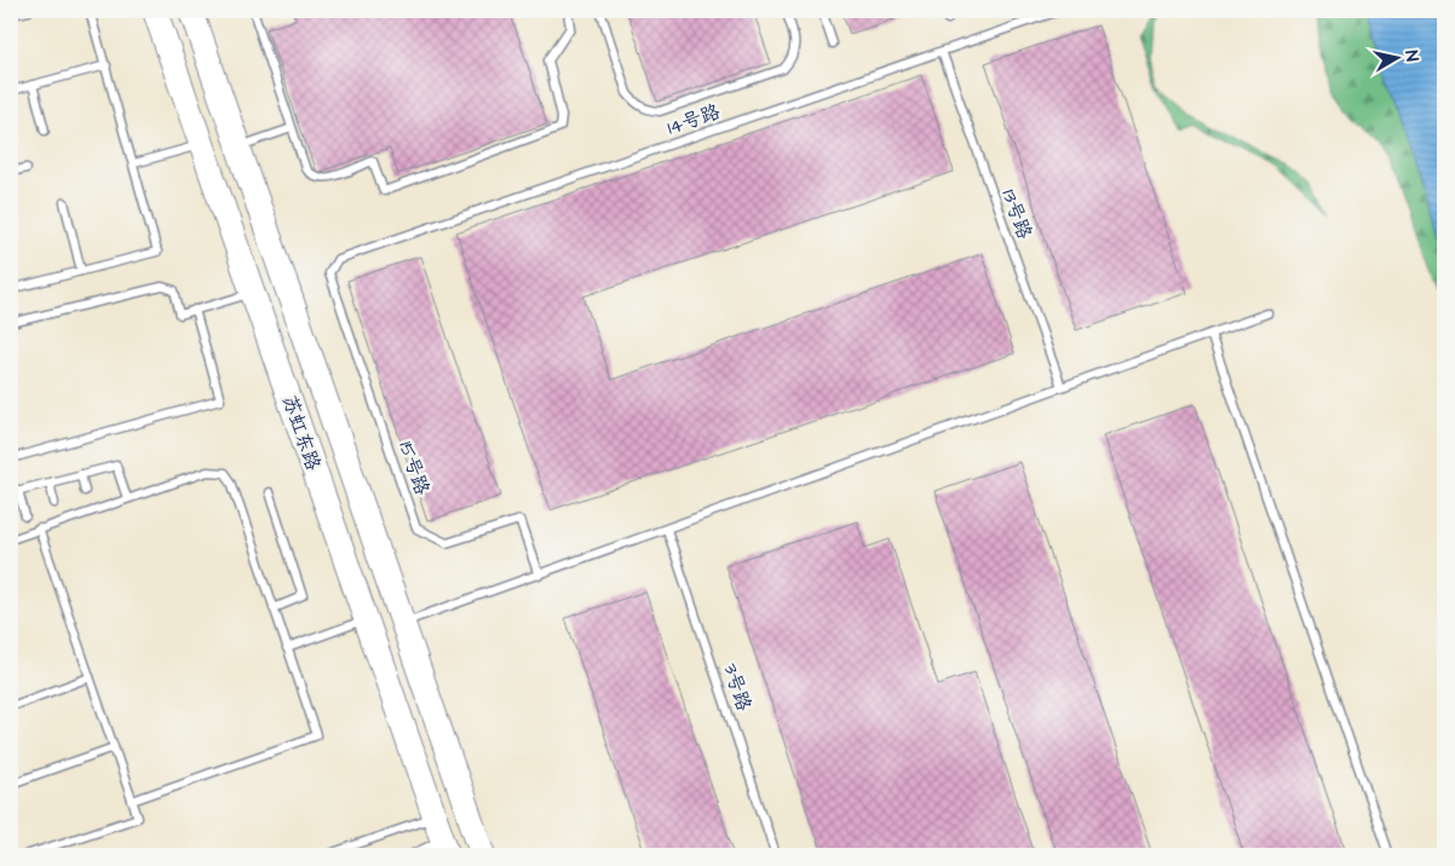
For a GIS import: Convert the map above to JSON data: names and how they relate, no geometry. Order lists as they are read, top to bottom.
{
  "streets": {
    "main road": ["苏虹东路"],
    "lane": [
      "14号路",
      "13号路",
      "15号路",
      "3号路"
    ]
  },
  "crossings": [
    ["14号路", "13号路"],
    ["14号路", "15号路"]
  ],
  "north": "right"
}
